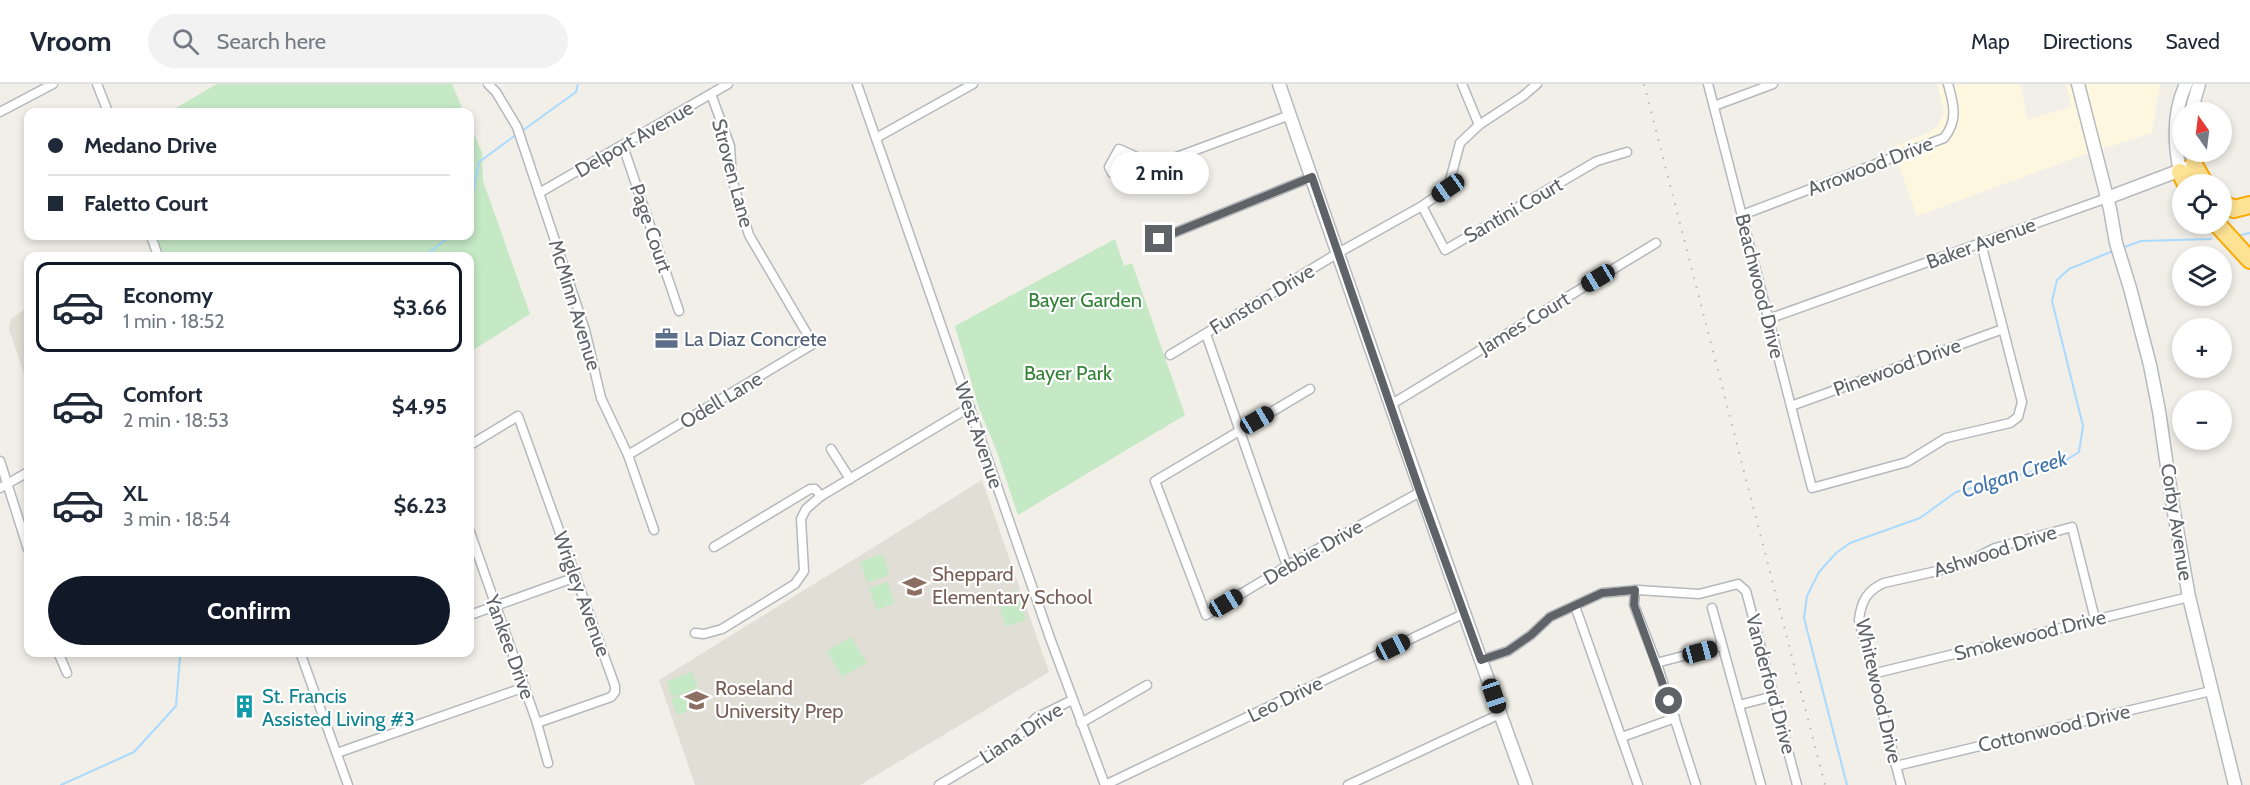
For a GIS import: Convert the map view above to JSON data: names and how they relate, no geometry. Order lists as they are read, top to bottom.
{
  "streets": {
    "main road": ["Baker Avenue", "Corby Avenue"],
    "street": [
      "Delport Avenue",
      "Arrowood Drive",
      "Stroven Lane",
      "Santini Court",
      "Page Court",
      "Beachwood Drive",
      "Funston Drive",
      "McMinn Avenue",
      "James Court",
      "Pinewood Drive",
      "Odell Lane",
      "West Avenue",
      "Ashwood Drive",
      "Debbie Drive",
      "Wrigley Avenue",
      "Smokewood Drive",
      "Yankee Drive",
      "Vanderford Drive",
      "Whitewood Drive",
      "Leo Drive",
      "Cottonwood Drive",
      "Liana Drive"
    ]
  },
  "crossings": [
    ["Delport Avenue", "Stroven Lane"],
    ["Delport Avenue", "Page Court"],
    ["Delport Avenue", "McMinn Avenue"],
    ["Arrowood Drive", "Beachwood Drive"],
    ["Stroven Lane", "Odell Lane"],
    ["Santini Court", "Funston Drive"],
    ["Baker Avenue", "Beachwood Drive"],
    ["Baker Avenue", "Corby Avenue"],
    ["Beachwood Drive", "Pinewood Drive"],
    ["McMinn Avenue", "Odell Lane"],
    ["West Avenue", "Leo Drive"],
    ["West Avenue", "Liana Drive"],
    ["Corby Avenue", "Smokewood Drive"],
    ["Corby Avenue", "Cottonwood Drive"],
    ["Ashwood Drive", "Smokewood Drive"],
    ["Ashwood Drive", "Whitewood Drive"],
    ["Wrigley Avenue", "Yankee Drive"],
    ["Smokewood Drive", "Whitewood Drive"],
    ["Whitewood Drive", "Cottonwood Drive"]
  ],
  "water": ["Colgan Creek"],
  "parks": ["Bayer Garden", "Bayer Park"],
  "places": {
    "office": ["La Diaz Concrete"],
    "school or university": ["Sheppard Elementary School", "Roseland University Prep"],
    "building": ["St. Francis Assisted Living #3"]
  },
  "north": "top",
  "page": {
    "header": "Vroom",
    "search": "Search here",
    "nav": ["Map", "Directions", "Saved"],
    "map_buttons": ["+", "−"],
    "banner": ["Medano Drive", "Faletto Court"],
    "bubble": "2 min",
    "list": [
      {
        "name": "Economy",
        "note": "1 min · 18:52",
        "value": "$3.66"
      },
      {
        "name": "Comfort",
        "note": "2 min · 18:53",
        "value": "$4.95"
      },
      {
        "name": "XL",
        "note": "3 min · 18:54",
        "value": "$6.23"
      }
    ],
    "buttons": "Confirm"
  }
}
